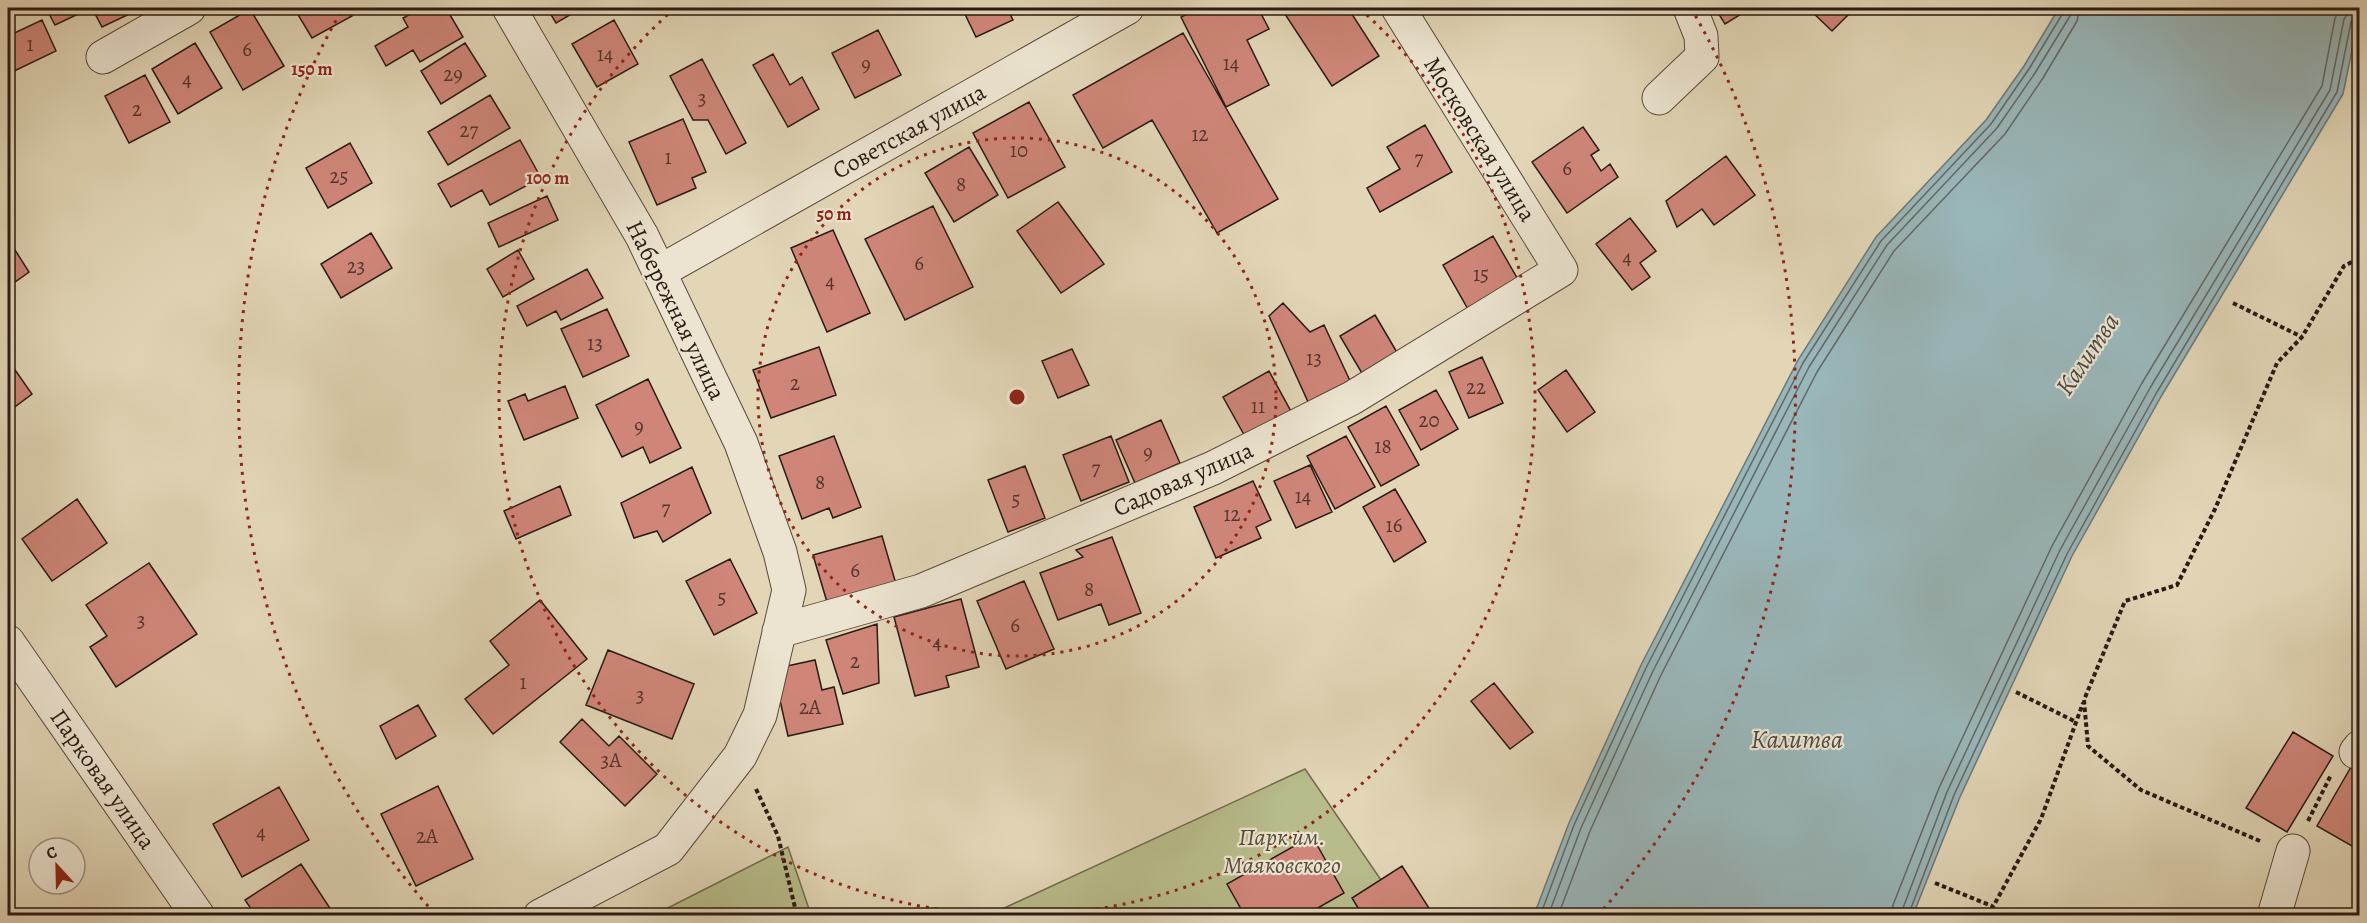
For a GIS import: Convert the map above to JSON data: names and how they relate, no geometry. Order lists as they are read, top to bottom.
{
  "streets": {
    "street": [
      "Советская улица",
      "Московская улица",
      "Набережная улица",
      "Садовая улица",
      "Парковая улица"
    ]
  },
  "crossings": [
    ["Советская улица", "Набережная улица"],
    ["Московская улица", "Садовая улица"],
    ["Набережная улица", "Садовая улица"]
  ],
  "water": ["Калитва"],
  "parks": ["Парк им. Маяковского"],
  "house_numbers": [
    "1",
    "6",
    "14",
    "14",
    "9",
    "29",
    "4",
    "3",
    "2",
    "27",
    "12",
    "10",
    "1",
    "7",
    "6",
    "25",
    "8",
    "4",
    "6",
    "23",
    "15",
    "4",
    "13",
    "13",
    "2",
    "22",
    "11",
    "20",
    "9",
    "18",
    "9",
    "7",
    "8",
    "14",
    "5",
    "7",
    "12",
    "16",
    "6",
    "8",
    "5",
    "3",
    "6",
    "4",
    "2",
    "1",
    "3",
    "2А",
    "3А",
    "4",
    "2А"
  ],
  "north": "top",
  "rings": ["150 m", "100 m", "50 m"]
}
